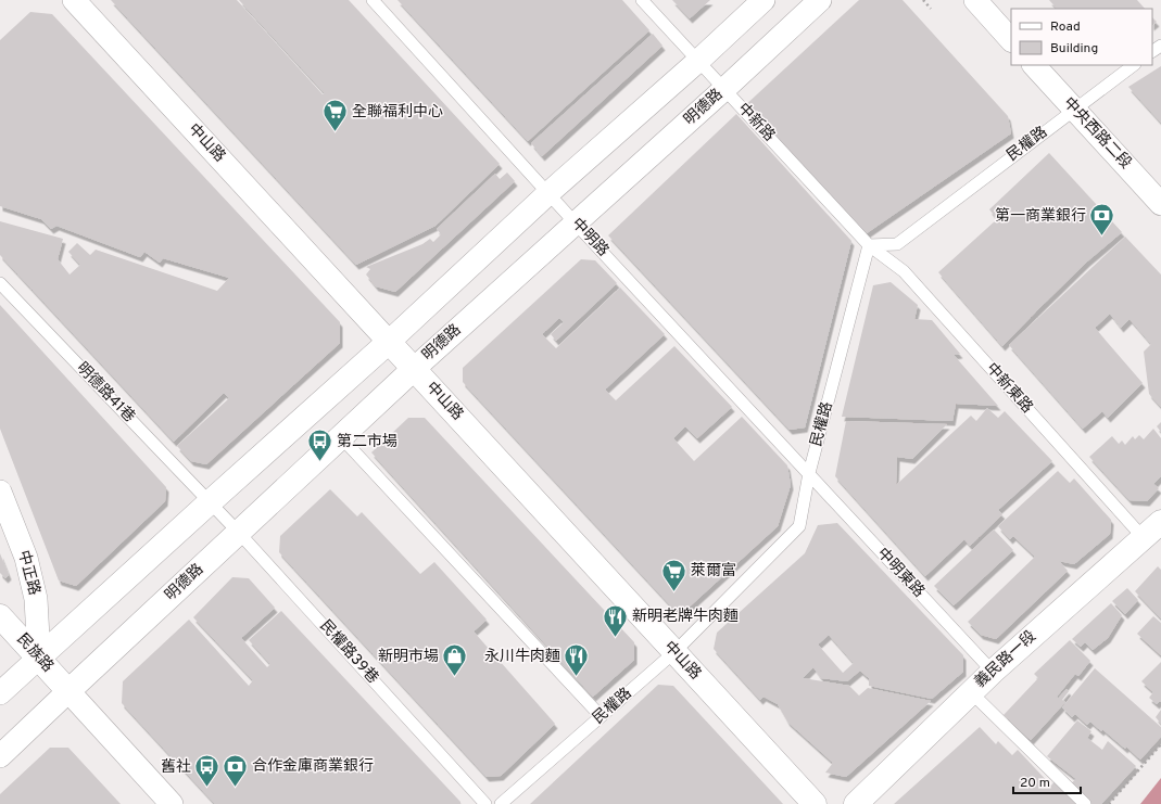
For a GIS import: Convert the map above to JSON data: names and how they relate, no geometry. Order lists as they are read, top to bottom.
{
  "streets": {
    "main road": [
      "明德路",
      "中山路",
      "民族路",
      "義民路一段"
    ],
    "street": ["中央西路二段", "中正路"],
    "lane": [
      "中新路",
      "民權路",
      "中明路",
      "中新東路",
      "明德路41巷",
      "中明東路",
      "民權路39巷"
    ]
  },
  "crossings": [
    ["明德路", "中新路"],
    ["明德路", "中山路"],
    ["明德路", "中明路"],
    ["明德路", "民權路39巷"],
    ["明德路", "民族路"],
    ["中新路", "民權路"],
    ["中新路", "中新東路"],
    ["中央西路二段", "民權路"],
    ["中山路", "民權路"],
    ["民權路", "中明路"],
    ["民權路", "中新東路"],
    ["民權路", "中明東路"],
    ["中明路", "中明東路"],
    ["中新東路", "義民路一段"],
    ["明德路41巷", "民權路39巷"],
    ["中正路", "民族路"],
    ["中明東路", "義民路一段"]
  ],
  "places": {
    "supermarket": ["全聯福利中心", "萊爾富"],
    "bank": ["第一商業銀行", "合作金庫商業銀行"],
    "bus stop": ["第二市場", "舊社"],
    "restaurant": ["新明老牌牛肉麵", "永川牛肉麵"],
    "shop": ["新明市場"]
  },
  "legend": ["Road", "Building"],
  "scale_bar": "20 m"
}
